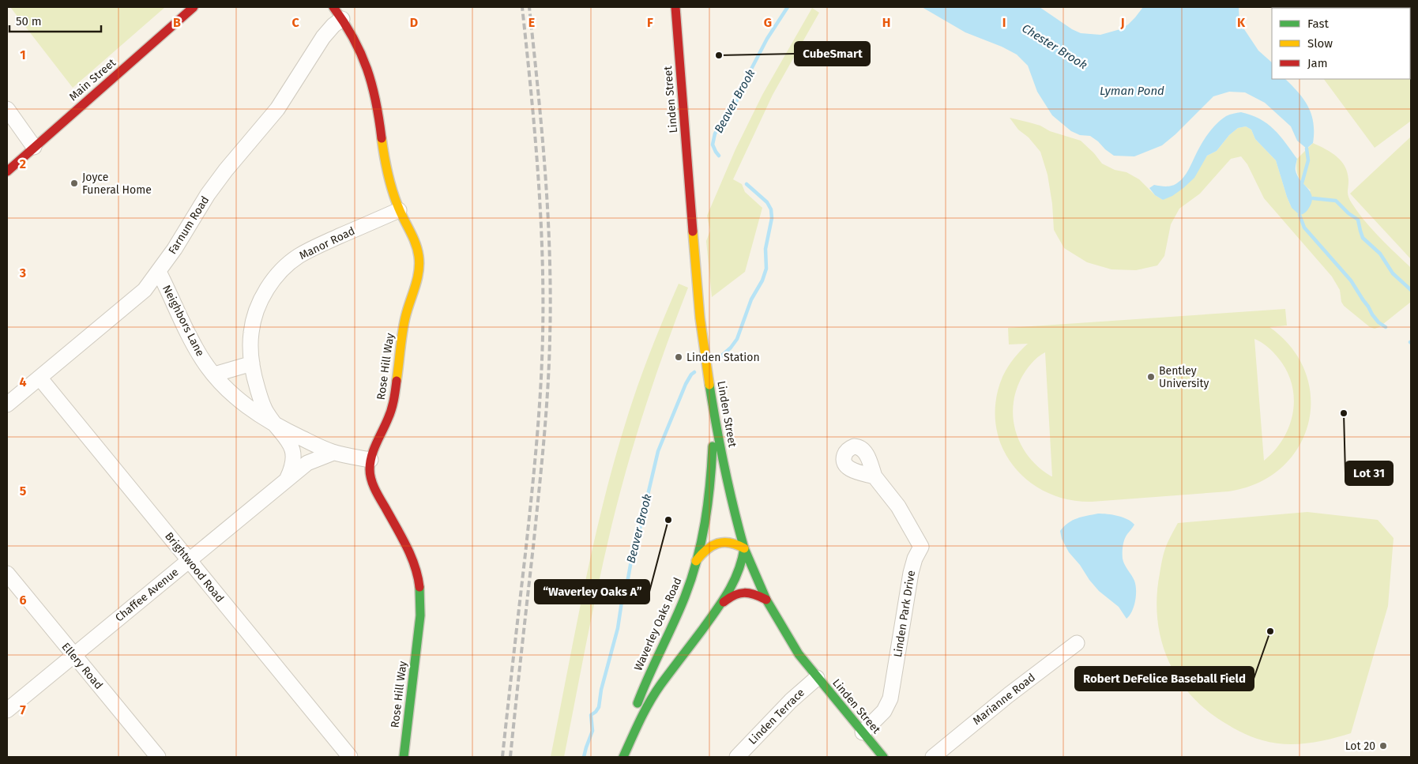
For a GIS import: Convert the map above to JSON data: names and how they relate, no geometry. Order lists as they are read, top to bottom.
{
  "streets": {
    "main road": [
      "Main Street",
      "Linden Street",
      "Rose Hill Way",
      "Waverley Oaks Road"
    ],
    "street": [
      "Farnum Road",
      "Manor Road",
      "Neighbors Lane",
      "Brightwood Road",
      "Chaffee Avenue",
      "Linden Park Drive",
      "Ellery Road",
      "Marianne Road",
      "Linden Terrace"
    ]
  },
  "crossings": [
    ["Linden Street", "Linden Park Drive"],
    ["Linden Street", "Waverley Oaks Road"],
    ["Linden Street", "Linden Terrace"],
    ["Farnum Road", "Neighbors Lane"],
    ["Farnum Road", "Rose Hill Way"],
    ["Farnum Road", "Brightwood Road"],
    ["Manor Road", "Neighbors Lane"],
    ["Manor Road", "Rose Hill Way"],
    ["Neighbors Lane", "Rose Hill Way"],
    ["Neighbors Lane", "Chaffee Avenue"],
    ["Brightwood Road", "Chaffee Avenue"],
    ["Chaffee Avenue", "Ellery Road"]
  ],
  "water": ["Chester Brook", "Lyman Pond", "Beaver Brook"],
  "places": [
    "CubeSmart",
    "Joyce Funeral Home",
    "Linden Station",
    "Bentley University",
    "Lot 31",
    "“Waverley Oaks A”",
    "Robert DeFelice Baseball Field",
    "Lot 20"
  ],
  "legend": ["Fast", "Slow", "Jam"],
  "scale_bar": "50 m",
  "grid": {
    "columns": [
      "B",
      "C",
      "D",
      "E",
      "F",
      "G",
      "H",
      "I",
      "J",
      "K"
    ],
    "rows": [
      "1",
      "2",
      "3",
      "4",
      "5",
      "6",
      "7"
    ]
  }
}
